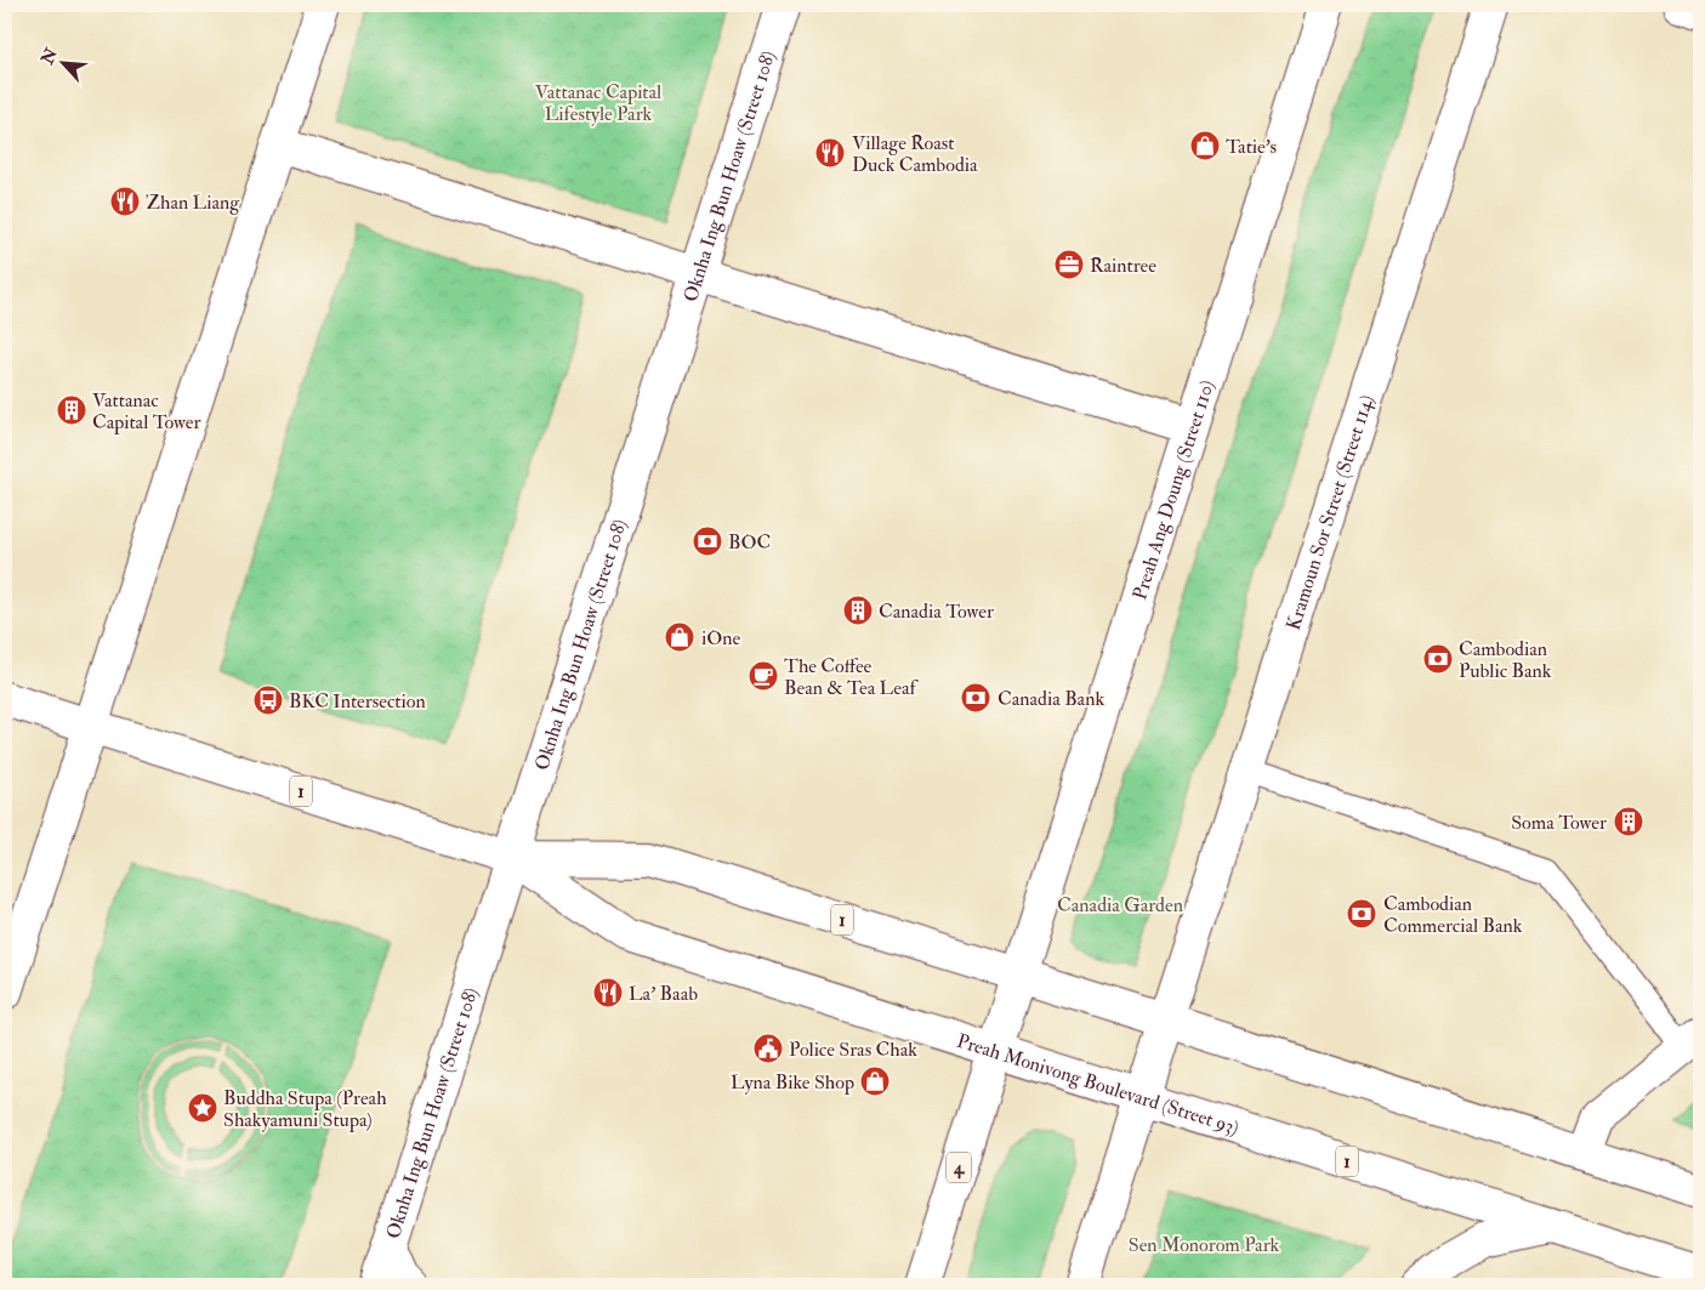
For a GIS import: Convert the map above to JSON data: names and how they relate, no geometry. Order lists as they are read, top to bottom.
{
  "streets": {
    "main road": [
      "Oknha Ing Bun Hoaw (Street 108)",
      "Preah Ang Doung (Street 110)",
      "Kramoun Sor Street (Street 114)",
      "1",
      "Preah Monivong Boulevard (Street 93)",
      "4"
    ]
  },
  "crossings": [
    ["Oknha Ing Bun Hoaw (Street 108)", "Preah Monivong Boulevard (Street 93)"],
    ["Preah Ang Doung (Street 110)", "Preah Monivong Boulevard (Street 93)"],
    ["Preah Ang Doung (Street 110)", "4"],
    ["Kramoun Sor Street (Street 114)", "Preah Monivong Boulevard (Street 93)"],
    ["Preah Monivong Boulevard (Street 93)", "4"]
  ],
  "parks": ["Vattanac Capital Lifestyle Park", "Canadia Garden", "Sen Monorom Park"],
  "places": {
    "shop": ["Tatie's", "iOne", "Lyna Bike Shop"],
    "restaurant": ["Village Roast Duck Cambodia", "Zhan Liang", "La' Baab"],
    "office": ["Raintree"],
    "building": ["Vattanac Capital Tower", "Canadia Tower", "Soma Tower"],
    "bank": [
      "BOC",
      "Cambodian Public Bank",
      "Canadia Bank",
      "Cambodian Commercial Bank"
    ],
    "cafe": ["The Coffee Bean & Tea Leaf"],
    "bus stop": ["BKC Intersection"],
    "public building": ["Police Sras Chak"],
    "place": ["Buddha Stupa (Preah Shakyamuni Stupa)"]
  },
  "north": "top left"
}
